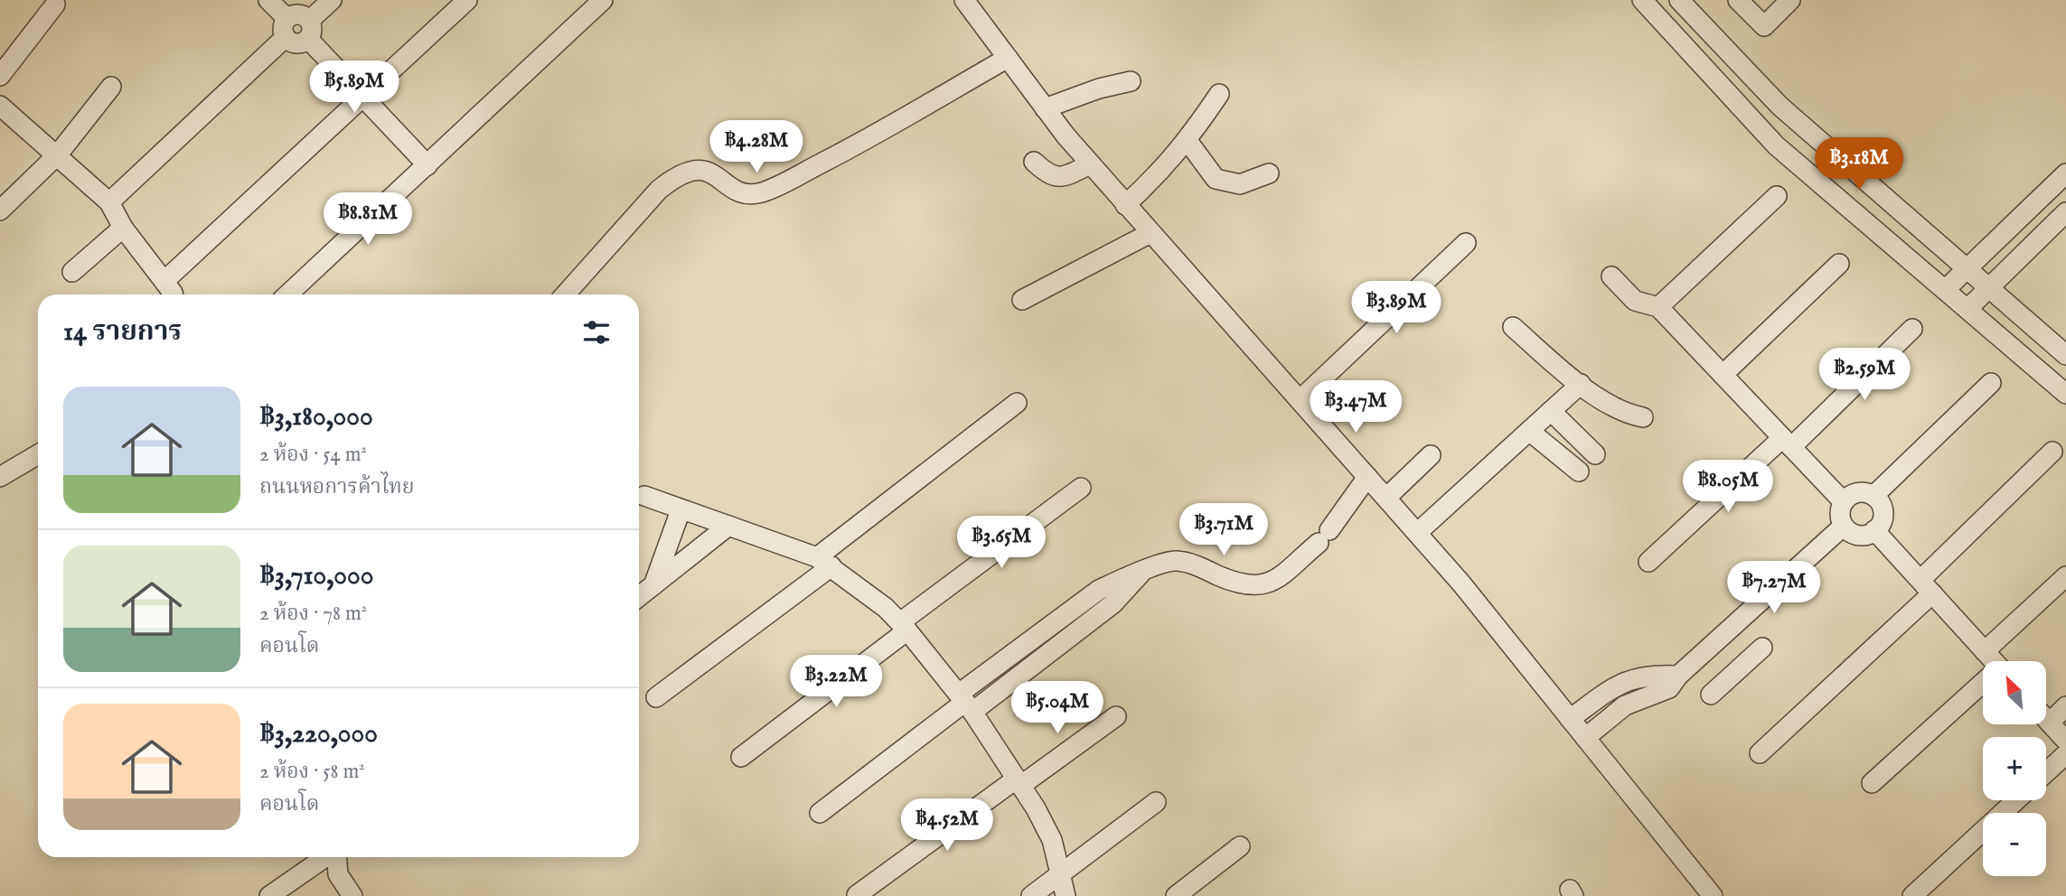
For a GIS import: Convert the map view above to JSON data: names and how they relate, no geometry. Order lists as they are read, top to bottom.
{
  "north": "top left",
  "page": {
    "price": [
      "฿5.89M",
      "฿4.28M",
      "฿3.18M",
      "฿8.81M",
      "฿3.89M",
      "฿2.59M",
      "฿3.47M",
      "฿8.05M",
      "฿3.71M",
      "฿3.65M",
      "฿7.27M",
      "฿3.22M",
      "฿5.04M",
      "฿4.52M"
    ],
    "heading": "14 รายการ",
    "list": [
      {
        "name": "฿3,180,000",
        "note": "2 ห้อง · 54 m² · ถนนหอการค้าไทย"
      },
      {
        "name": "฿3,710,000",
        "note": "2 ห้อง · 78 m² · คอนโด"
      },
      {
        "name": "฿3,220,000",
        "note": "2 ห้อง · 58 m² · คอนโด"
      }
    ],
    "map_buttons": ["+", "−"]
  }
}
